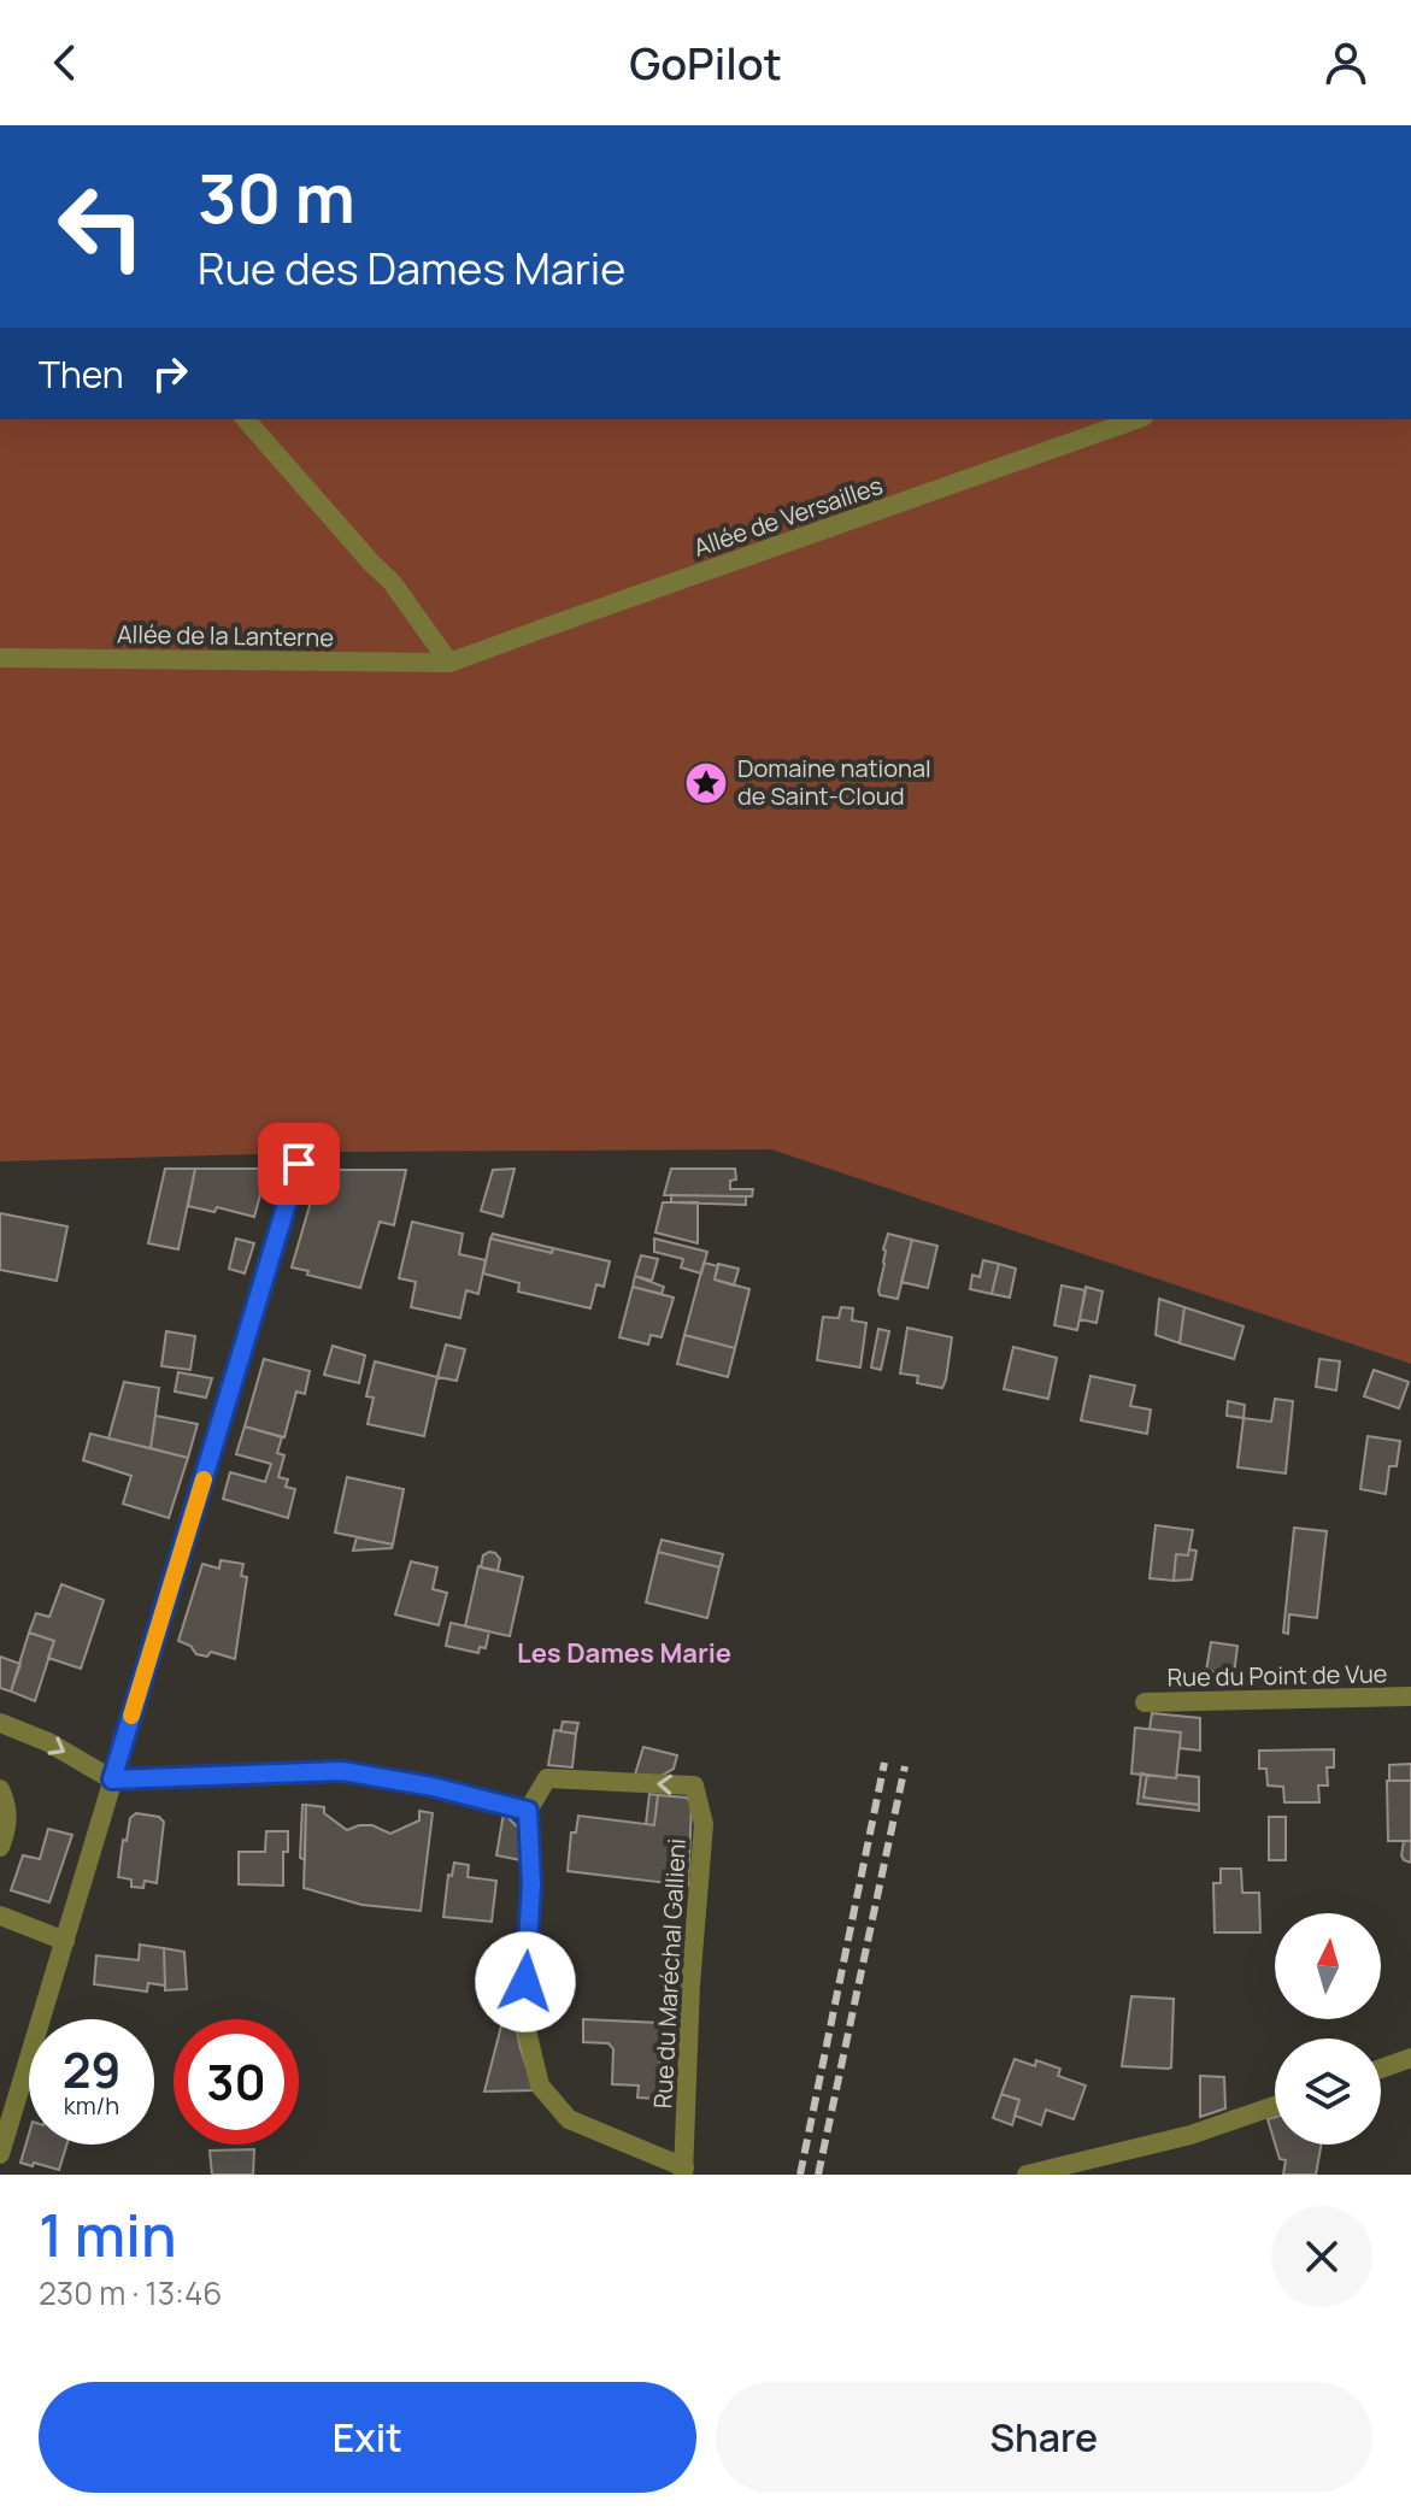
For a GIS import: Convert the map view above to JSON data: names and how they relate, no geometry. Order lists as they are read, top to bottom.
{
  "streets": {
    "street": [
      "Allée de Versailles",
      "Allée de la Lanterne",
      "Rue du Point de Vue",
      "Rue du Maréchal Gallieni"
    ]
  },
  "crossings": [
    ["Allée de Versailles", "Allée de la Lanterne"]
  ],
  "districts": ["Les Dames Marie"],
  "places": {
    "place": ["Domaine national de Saint-Cloud"]
  },
  "north": "top",
  "page": {
    "header": "GoPilot",
    "turn": ["30 m", "Rue des Dames Marie"],
    "then": "Then",
    "speed": "29 km/h",
    "limit": "30",
    "heading": ["1 min", "230 m · 13:46"],
    "buttons": ["Exit", "Share"]
  }
}
